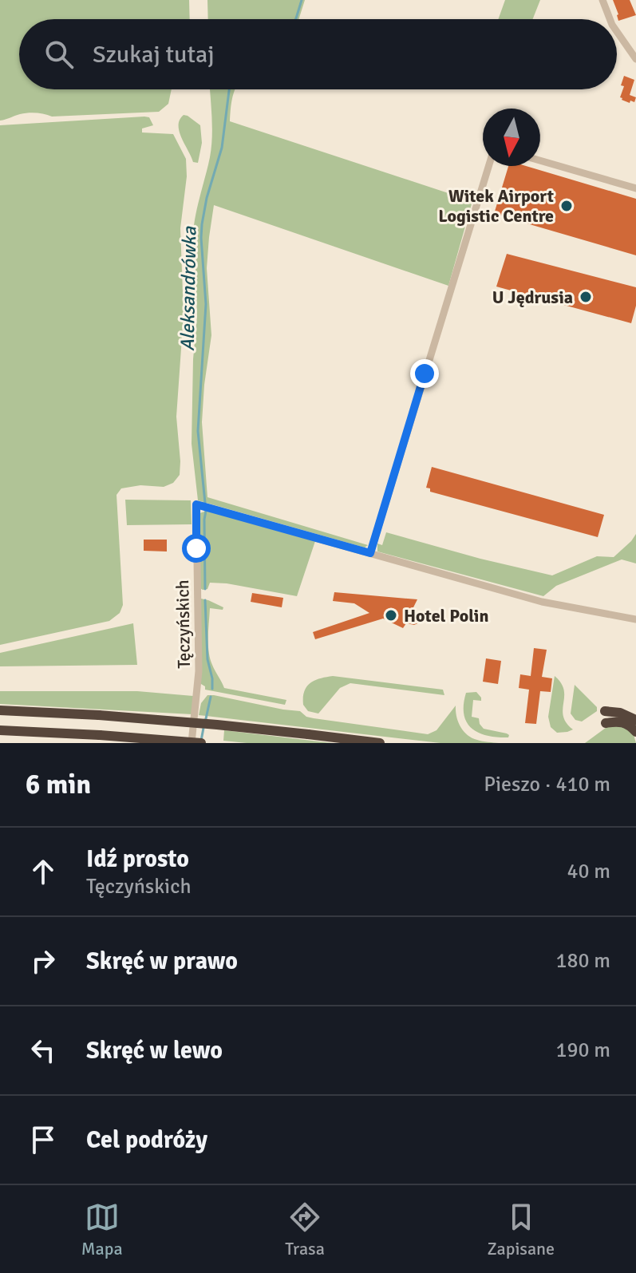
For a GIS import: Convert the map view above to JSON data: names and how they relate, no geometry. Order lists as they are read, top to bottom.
{
  "streets": {
    "street": ["Tęczyńskich"]
  },
  "water": ["Aleksandrówka"],
  "places": ["Witek Airport Logistic Centre", "U Jędrusia", "Hotel Polin"],
  "north": "bottom",
  "page": {
    "search": "Szukaj tutaj",
    "heading": ["6 min", "Pieszo · 410 m"],
    "list": [
      ["Idź prosto", "Tęczyńskich", "40 m"],
      ["Skręć w prawo", "180 m"],
      ["Skręć w lewo", "190 m"],
      "Cel podróży"
    ],
    "nav": ["Mapa", "Trasa", "Zapisane"]
  }
}
